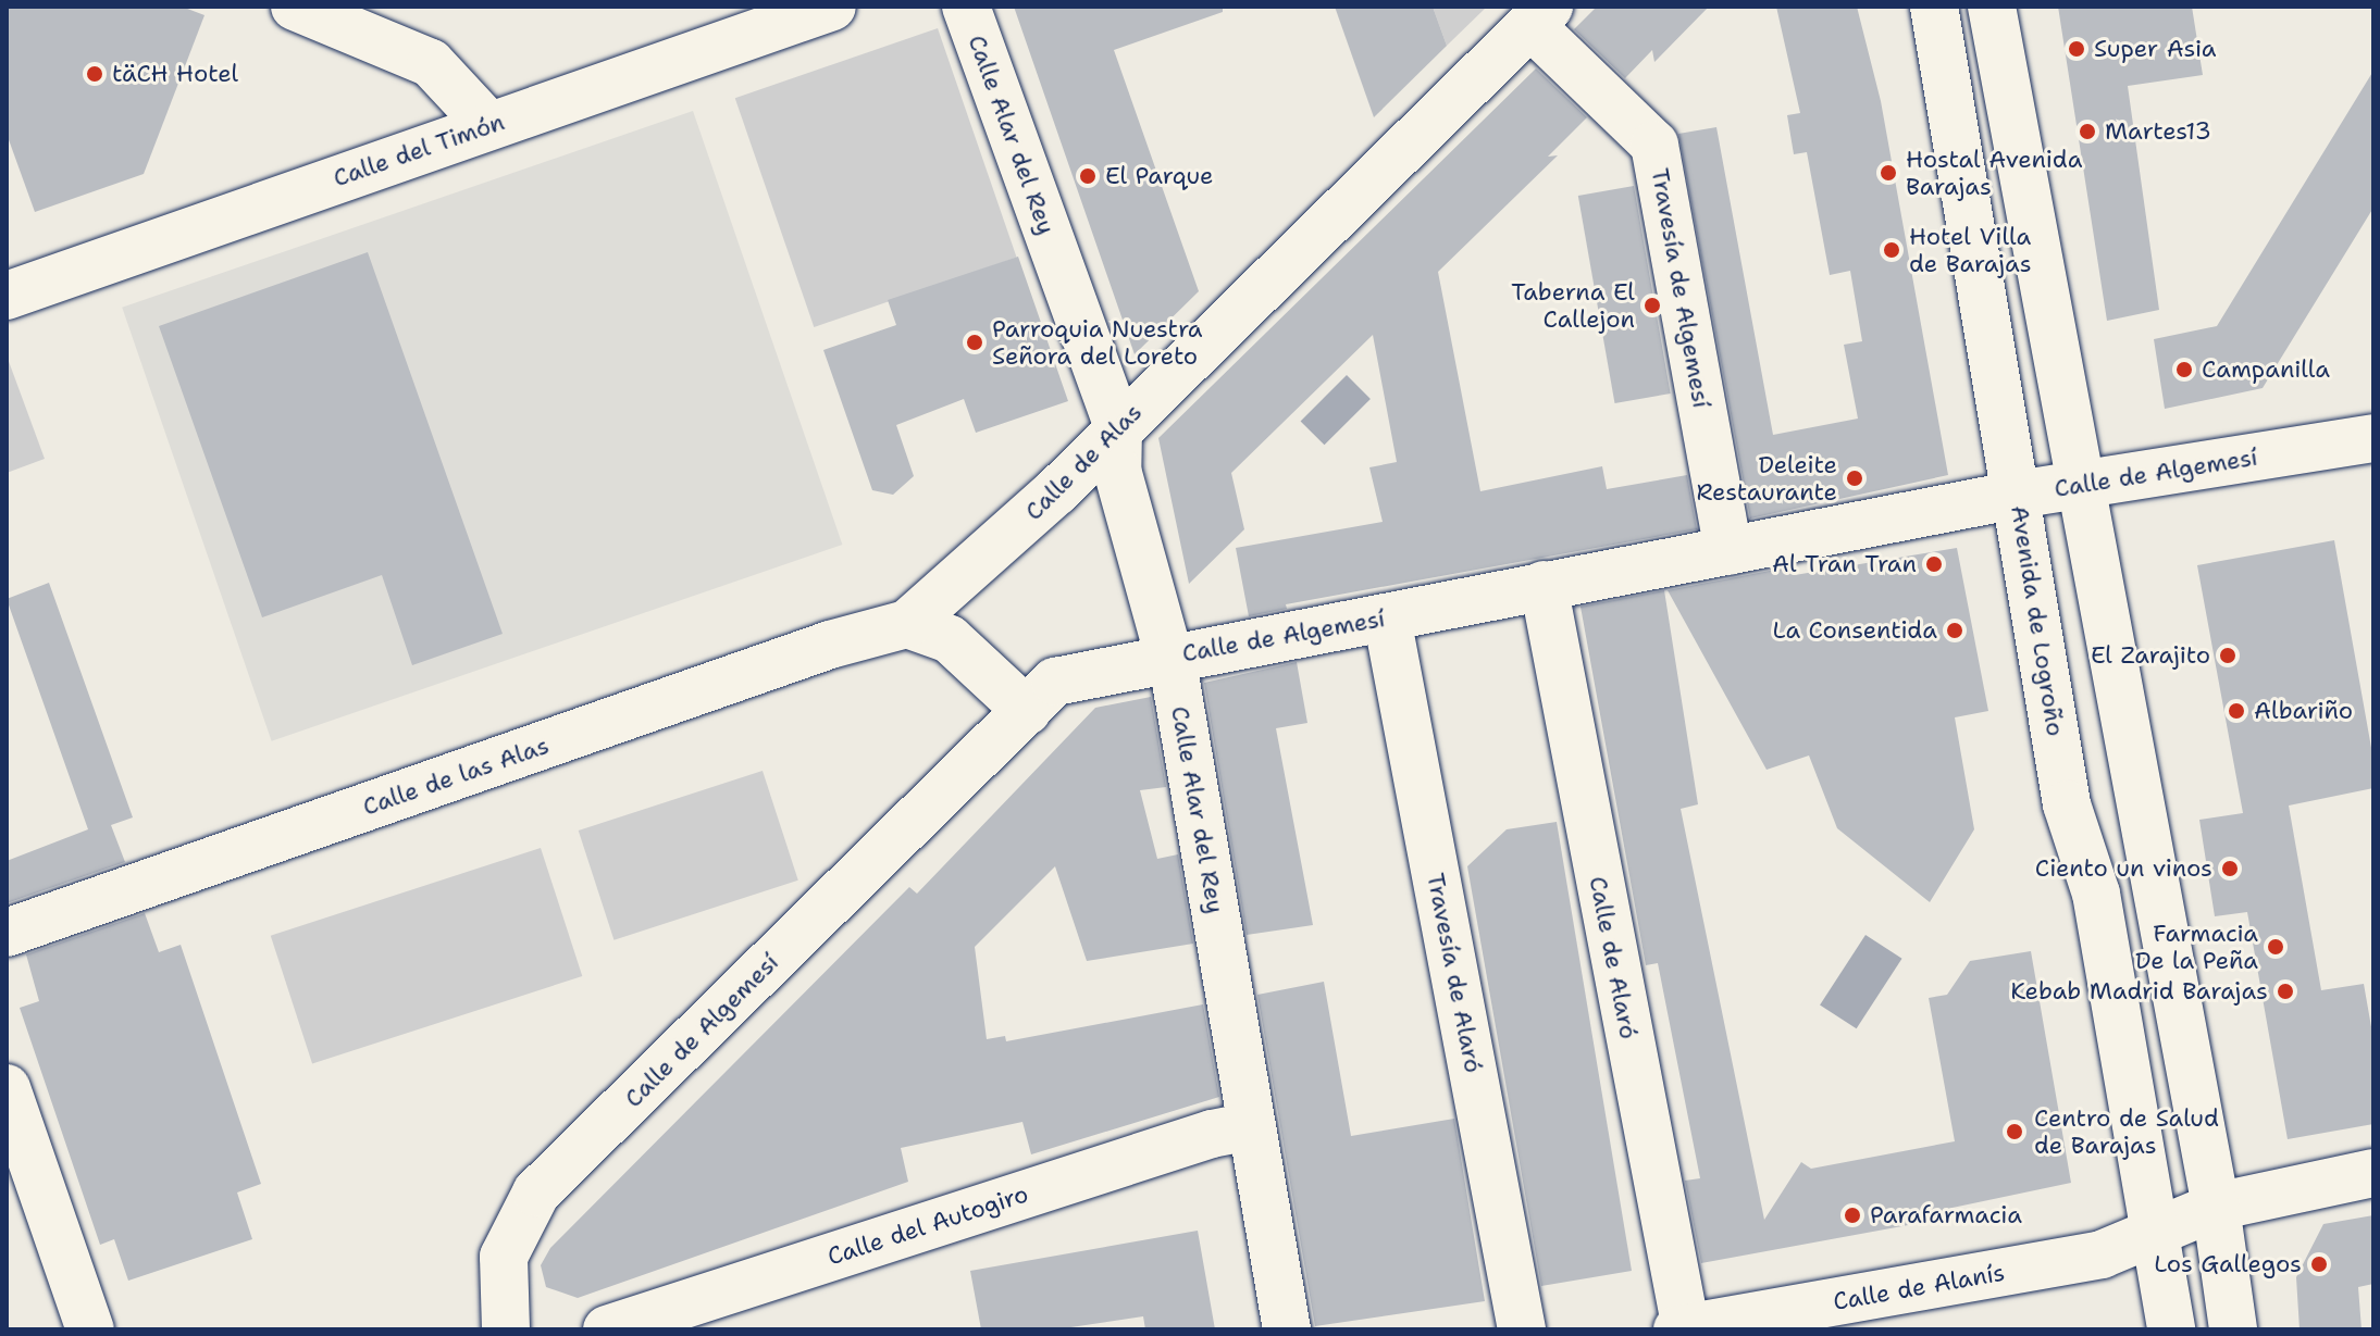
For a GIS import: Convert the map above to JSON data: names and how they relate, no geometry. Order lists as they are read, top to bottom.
{
  "streets": {
    "street": [
      "Calle Alar del Rey",
      "Calle del Timón",
      "Travesía de Algemesí",
      "Calle de Alas",
      "Calle de Algemesí",
      "Avenida de Logroño",
      "Calle de las Alas",
      "Calle de Alaró",
      "Travesía de Alaró",
      "Calle del Autogiro",
      "Calle de Alanís"
    ]
  },
  "crossings": [
    ["Calle Alar del Rey", "Calle de Alas"],
    ["Calle Alar del Rey", "Calle de Algemesí"],
    ["Calle Alar del Rey", "Calle del Autogiro"],
    ["Travesía de Algemesí", "Calle de Alas"],
    ["Travesía de Algemesí", "Calle de Algemesí"],
    ["Calle de Alas", "Calle de las Alas"],
    ["Calle de Algemesí", "Avenida de Logroño"],
    ["Calle de Algemesí", "Calle de Alaró"],
    ["Calle de Algemesí", "Travesía de Alaró"],
    ["Avenida de Logroño", "Calle de Alanís"],
    ["Calle de Alaró", "Calle de Alanís"]
  ],
  "places": [
    "Super Asia",
    "täCH Hotel",
    "Martes13",
    "Hostal Avenida Barajas",
    "El Parque",
    "Hotel Villa de Barajas",
    "Taberna El Callejon",
    "Parroquia Nuestra Señora del Loreto",
    "Campanilla",
    "Deleite Restaurante",
    "Al Tran Tran",
    "La Consentida",
    "El Zarajito",
    "Albariño",
    "Ciento un vinos",
    "Farmacia De la Peña",
    "Kebab Madrid Barajas",
    "Centro de Salud de Barajas",
    "Parafarmacia",
    "Los Gallegos"
  ]
}
